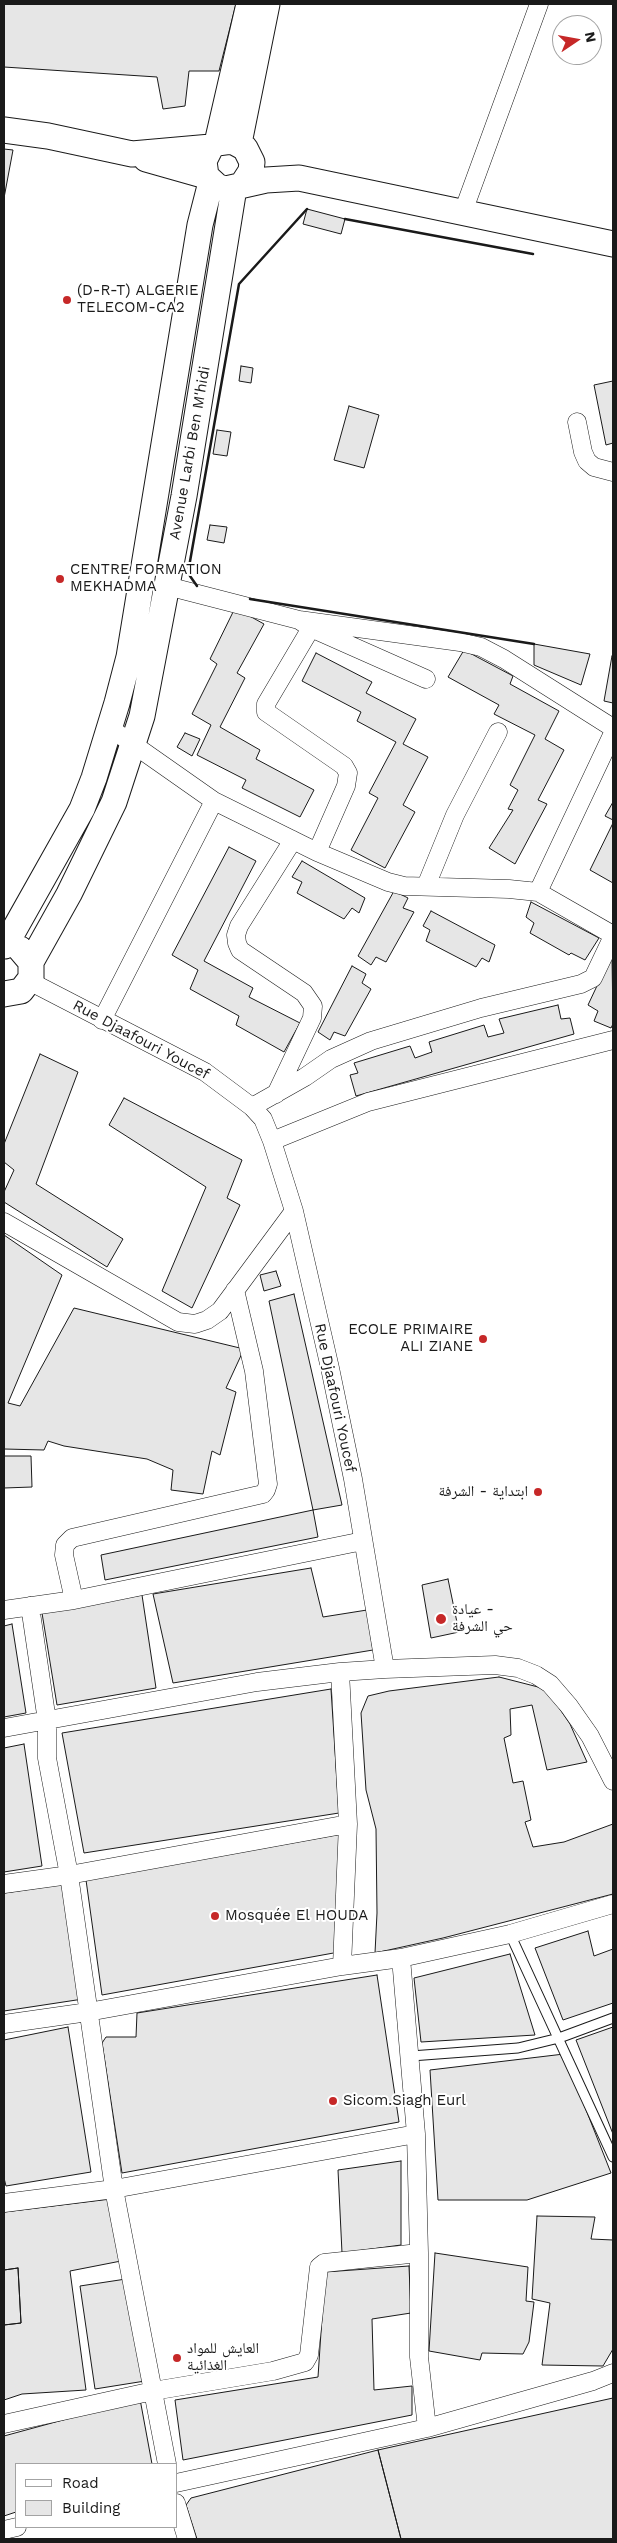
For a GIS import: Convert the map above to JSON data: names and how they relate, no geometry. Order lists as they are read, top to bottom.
{
  "streets": {
    "main road": ["Avenue Larbi Ben M'hidi"],
    "street": ["Rue Djaafouri Youcef"]
  },
  "crossings": [
    ["Avenue Larbi Ben M'hidi", "Rue Djaafouri Youcef"]
  ],
  "places": [
    "(D-R-T) ALGERIE TELECOM-CA2",
    "CENTRE FORMATION MEKHADMA",
    "ECOLE PRIMAIRE ALI ZIANE",
    "ابتداية - الشرفة",
    "عيادة - حي الشرفة",
    "Mosquée El HOUDA",
    "Sicom.Siagh Eurl",
    "العايش للمواد الغذائية"
  ],
  "legend": ["Road", "Building"],
  "north": "right"
}
